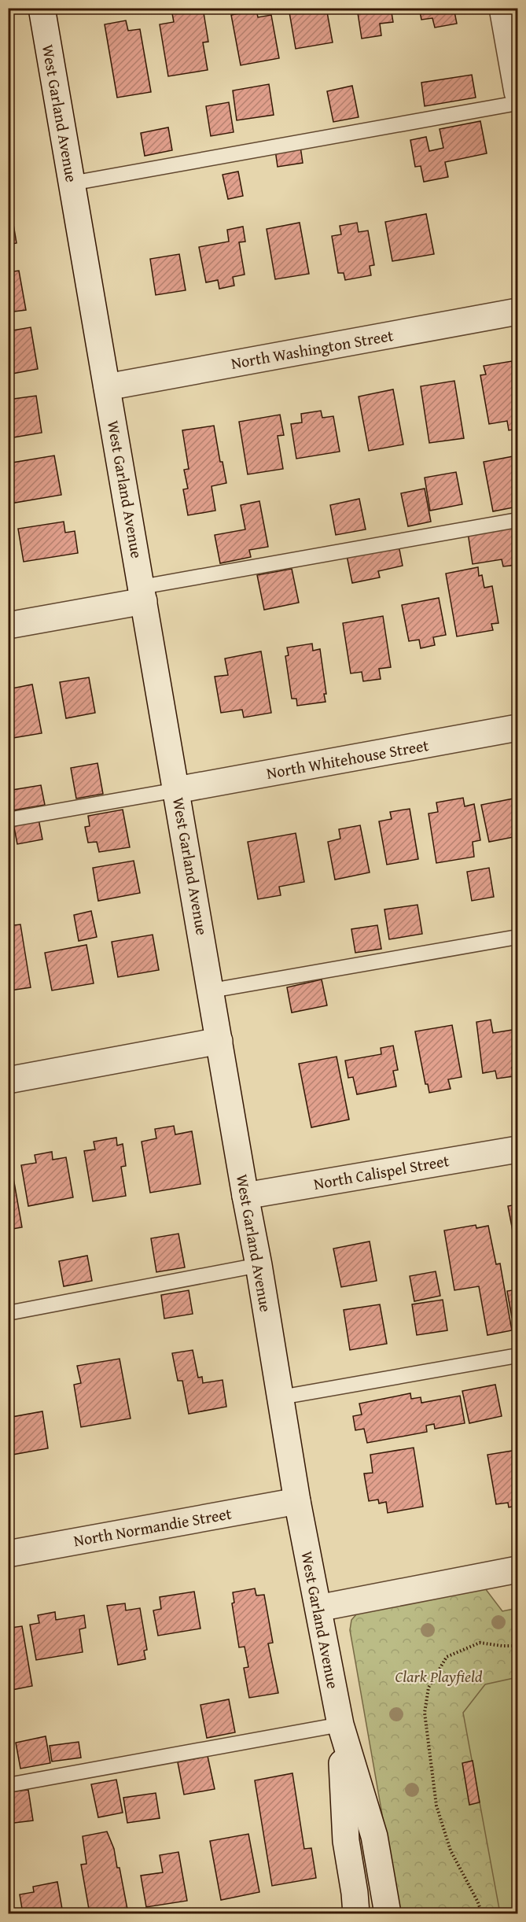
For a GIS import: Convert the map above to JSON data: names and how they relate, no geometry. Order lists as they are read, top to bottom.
{
  "streets": {
    "street": [
      "West Garland Avenue",
      "North Washington Street",
      "North Whitehouse Street",
      "North Calispel Street",
      "North Normandie Street"
    ]
  },
  "crossings": [
    ["West Garland Avenue", "North Washington Street"],
    ["West Garland Avenue", "North Whitehouse Street"],
    ["West Garland Avenue", "North Calispel Street"],
    ["West Garland Avenue", "North Normandie Street"]
  ],
  "parks": ["Clark Playfield"]
}
